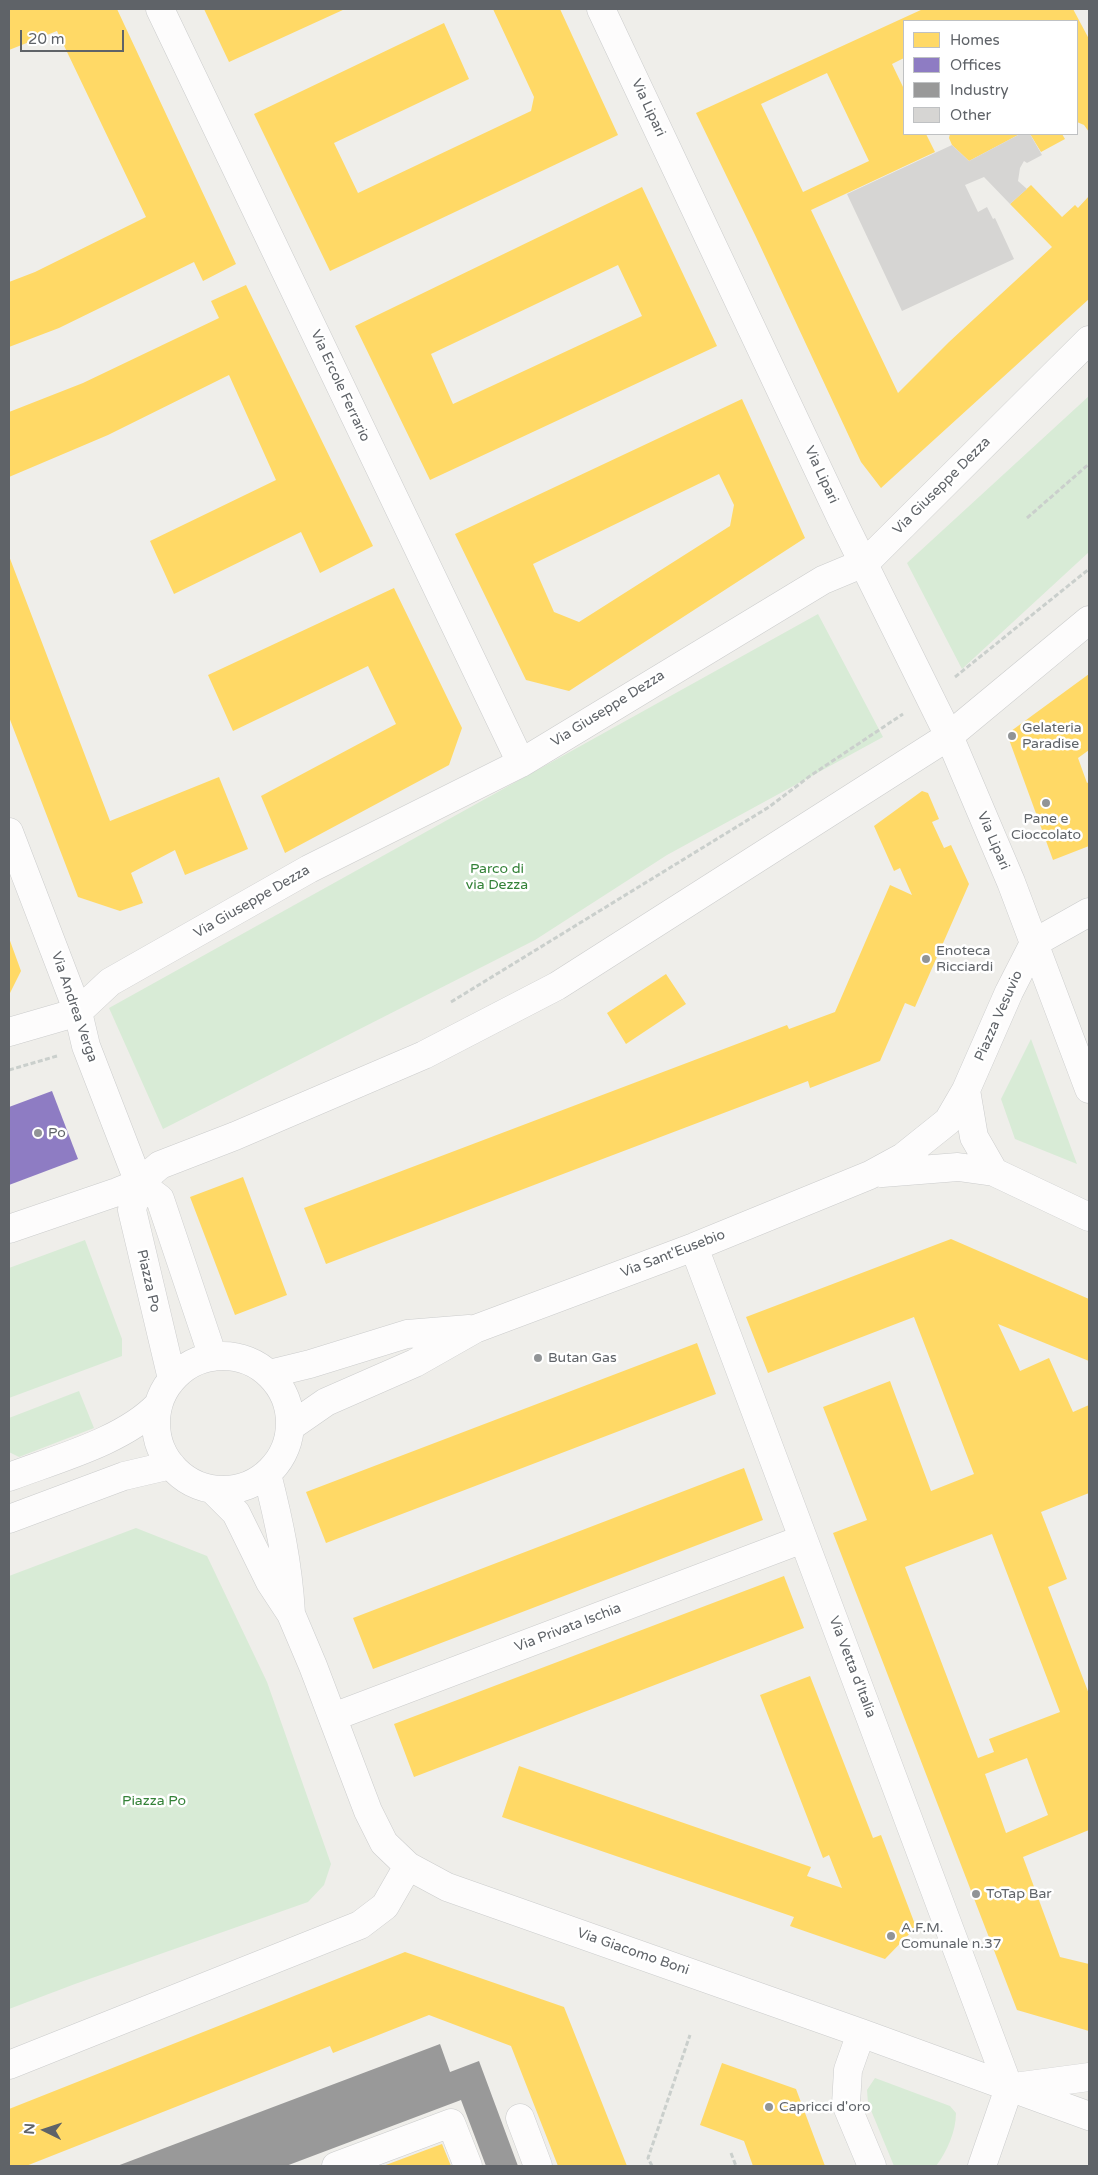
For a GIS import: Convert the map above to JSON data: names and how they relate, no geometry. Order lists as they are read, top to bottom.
{
  "streets": {
    "street": [
      "Via Lipari",
      "Via Ercole Ferrario",
      "Via Giuseppe Dezza",
      "Via Andrea Verga",
      "Piazza Vesuvio",
      "Via Sant'Eusebio",
      "Piazza Po",
      "Via Privata Ischia",
      "Via Vetta d'Italia",
      "Via Giacomo Boni"
    ]
  },
  "crossings": [
    ["Via Lipari", "Via Giuseppe Dezza"],
    ["Via Lipari", "Piazza Vesuvio"],
    ["Via Ercole Ferrario", "Via Giuseppe Dezza"],
    ["Via Giuseppe Dezza", "Via Andrea Verga"],
    ["Via Andrea Verga", "Piazza Po"],
    ["Piazza Vesuvio", "Via Sant'Eusebio"],
    ["Via Sant'Eusebio", "Piazza Po"],
    ["Via Sant'Eusebio", "Via Vetta d'Italia"],
    ["Via Privata Ischia", "Via Vetta d'Italia"],
    ["Via Vetta d'Italia", "Via Giacomo Boni"]
  ],
  "parks": ["Parco di via Dezza", "Piazza Po"],
  "places": [
    "Gelateria Paradise",
    "Pane e Cioccolato",
    "Enoteca Ricciardi",
    "Po",
    "Butan Gas",
    "ToTap Bar",
    "A.F.M. Comunale n.37",
    "Capricci d'oro"
  ],
  "legend": [
    "Homes",
    "Offices",
    "Industry",
    "Other"
  ],
  "scale_bar": "20 m",
  "north": "left"
}
